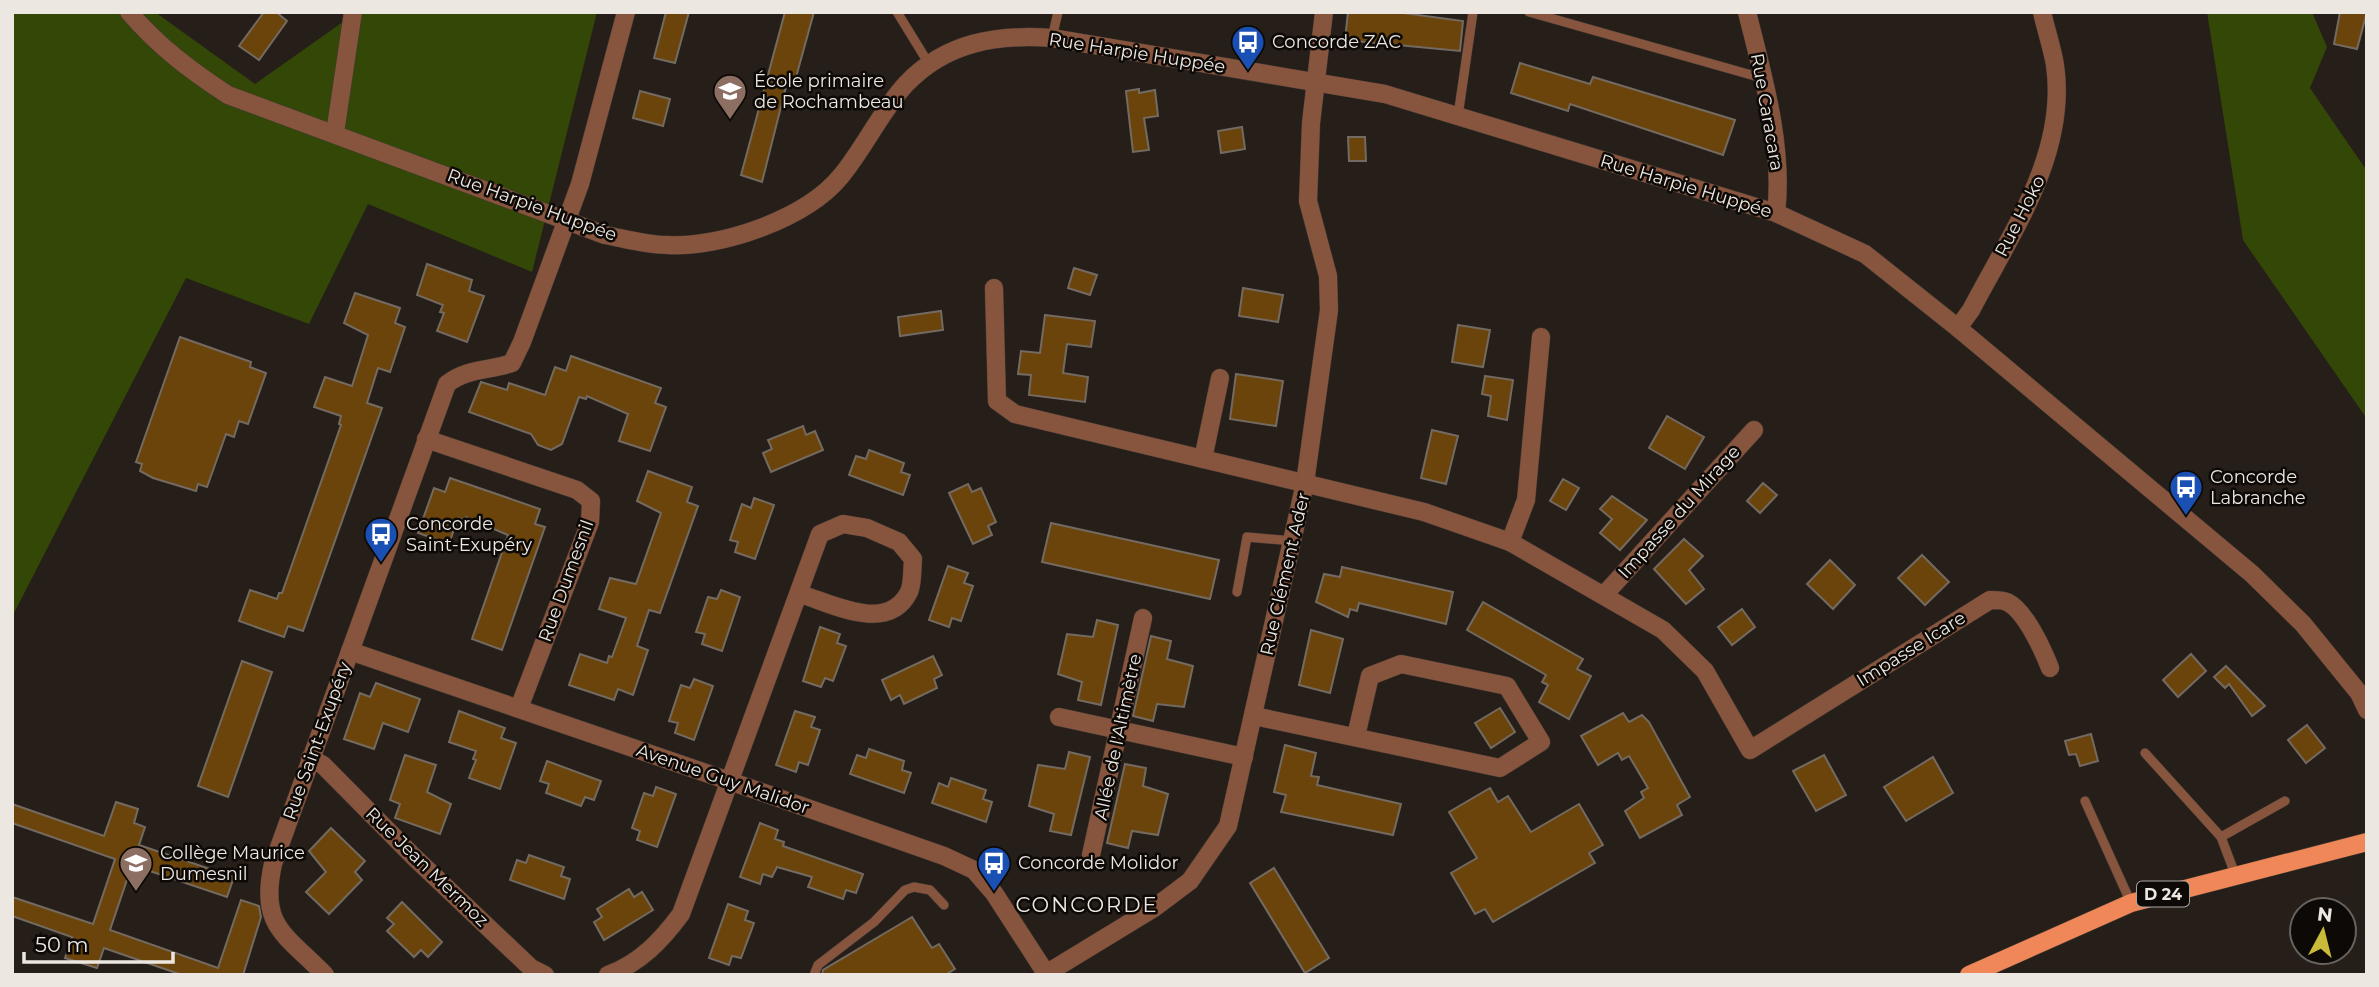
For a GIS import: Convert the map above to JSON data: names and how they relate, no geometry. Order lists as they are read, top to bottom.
{
  "streets": {
    "main road": ["D 24"],
    "street": [
      "Rue Harpie Huppée",
      "Rue Caracara",
      "Rue Hoko",
      "Impasse du Mirage",
      "Rue Clément Ader",
      "Rue Dumesnil",
      "Impasse Icare",
      "Allée de l'Altimètre",
      "Rue Saint-Exupéry",
      "Avenue Guy Malidor",
      "Rue Jean Mermoz"
    ]
  },
  "crossings": [
    ["Rue Harpie Huppée", "Rue Caracara"],
    ["Rue Harpie Huppée", "Rue Hoko"],
    ["Rue Harpie Huppée", "Rue Clément Ader"],
    ["Rue Harpie Huppée", "Rue Saint-Exupéry"],
    ["Impasse du Mirage", "Impasse Icare"],
    ["Rue Clément Ader", "Avenue Guy Malidor"],
    ["Rue Dumesnil", "Rue Saint-Exupéry"],
    ["Rue Dumesnil", "Avenue Guy Malidor"],
    ["Rue Saint-Exupéry", "Avenue Guy Malidor"],
    ["Rue Saint-Exupéry", "Rue Jean Mermoz"]
  ],
  "districts": ["CONCORDE"],
  "places": {
    "bus stop": [
      "Concorde ZAC",
      "Concorde Labranche",
      "Concorde Saint-Exupéry",
      "Concorde Molidor"
    ],
    "school or university": ["École primaire de Rochambeau", "Collège Maurice Dumesnil"]
  },
  "scale_bar": "50 m",
  "north": "top"
}
